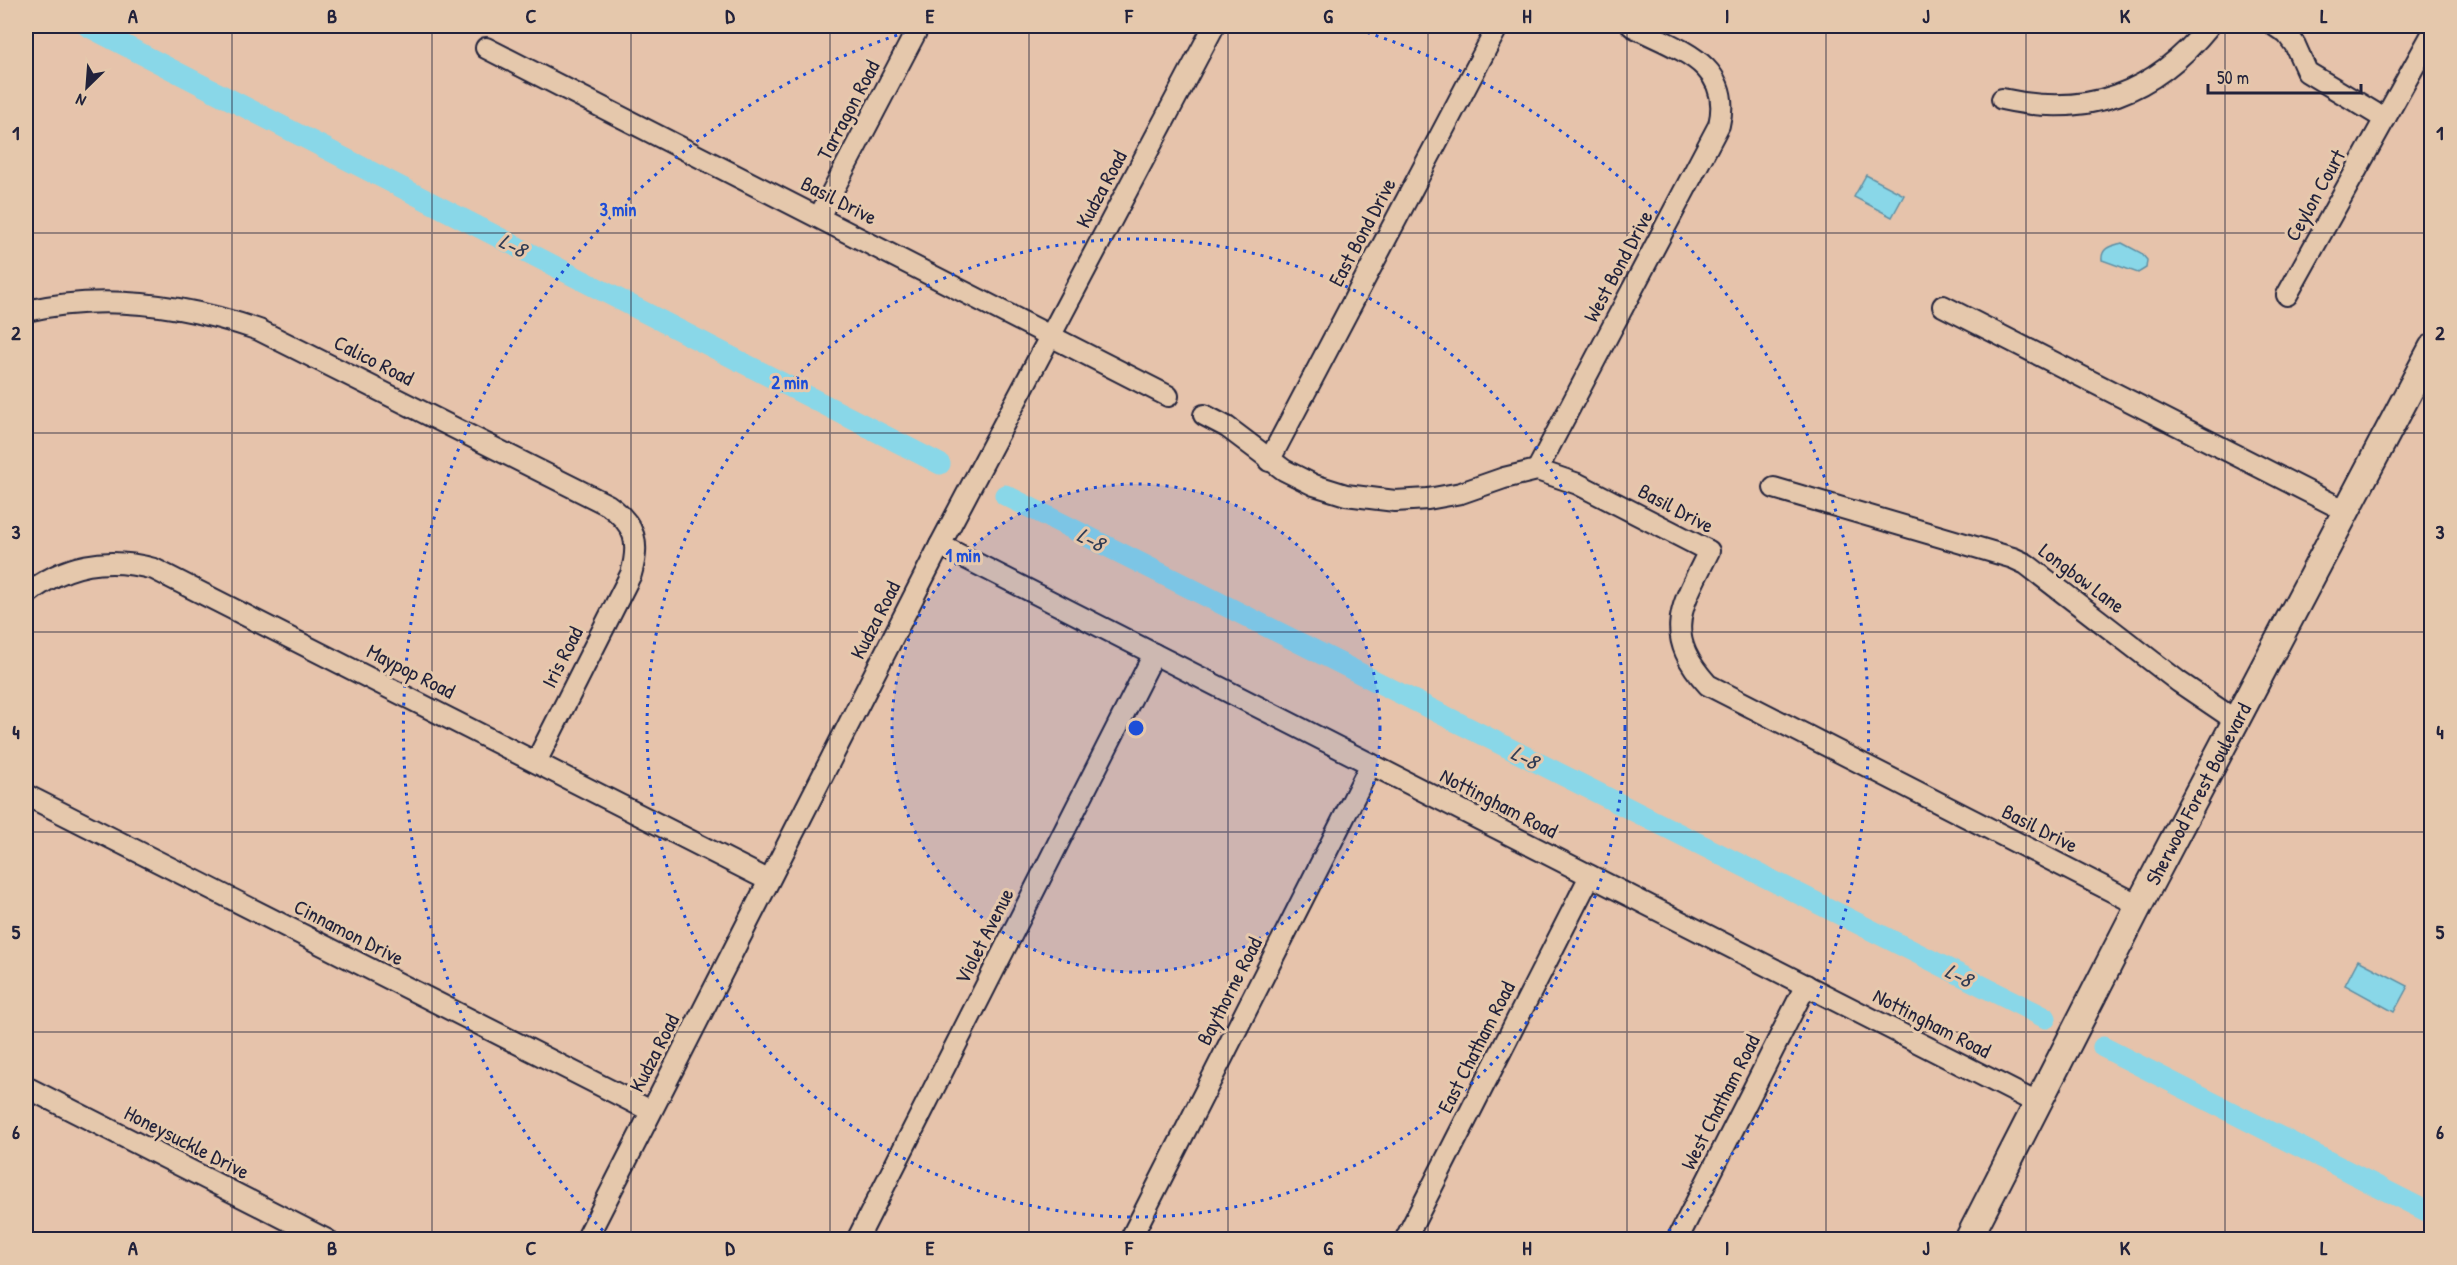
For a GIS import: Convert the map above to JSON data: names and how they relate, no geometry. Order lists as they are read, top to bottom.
{
  "streets": {
    "street": [
      "Tarragon Road",
      "Kudza Road",
      "Ceylon Court",
      "Basil Drive",
      "East Bond Drive",
      "West Bond Drive",
      "Calico Road",
      "Longbow Lane",
      "Iris Road",
      "Maypop Road",
      "Sherwood Forest Boulevard",
      "Nottingham Road",
      "Cinnamon Drive",
      "Violet Avenue",
      "Baythorne Road",
      "East Chatham Road",
      "West Chatham Road",
      "Honeysuckle Drive"
    ]
  },
  "crossings": [
    ["Tarragon Road", "Basil Drive"],
    ["Kudza Road", "Basil Drive"],
    ["Kudza Road", "Maypop Road"],
    ["Kudza Road", "Nottingham Road"],
    ["Kudza Road", "Cinnamon Drive"],
    ["Basil Drive", "West Bond Drive"],
    ["Basil Drive", "Sherwood Forest Boulevard"],
    ["Calico Road", "Iris Road"],
    ["Longbow Lane", "Sherwood Forest Boulevard"],
    ["Iris Road", "Maypop Road"],
    ["Sherwood Forest Boulevard", "Nottingham Road"],
    ["Nottingham Road", "Violet Avenue"],
    ["Nottingham Road", "Baythorne Road"],
    ["Nottingham Road", "East Chatham Road"],
    ["Nottingham Road", "West Chatham Road"]
  ],
  "water": ["L-8"],
  "scale_bar": "50 m",
  "north": "bottom left",
  "grid": {
    "columns": [
      "A",
      "B",
      "C",
      "D",
      "E",
      "F",
      "G",
      "H",
      "I",
      "J",
      "K",
      "L"
    ],
    "rows": [
      "1",
      "2",
      "3",
      "4",
      "5",
      "6"
    ]
  },
  "rings": ["3 min", "2 min", "1 min"]
}
